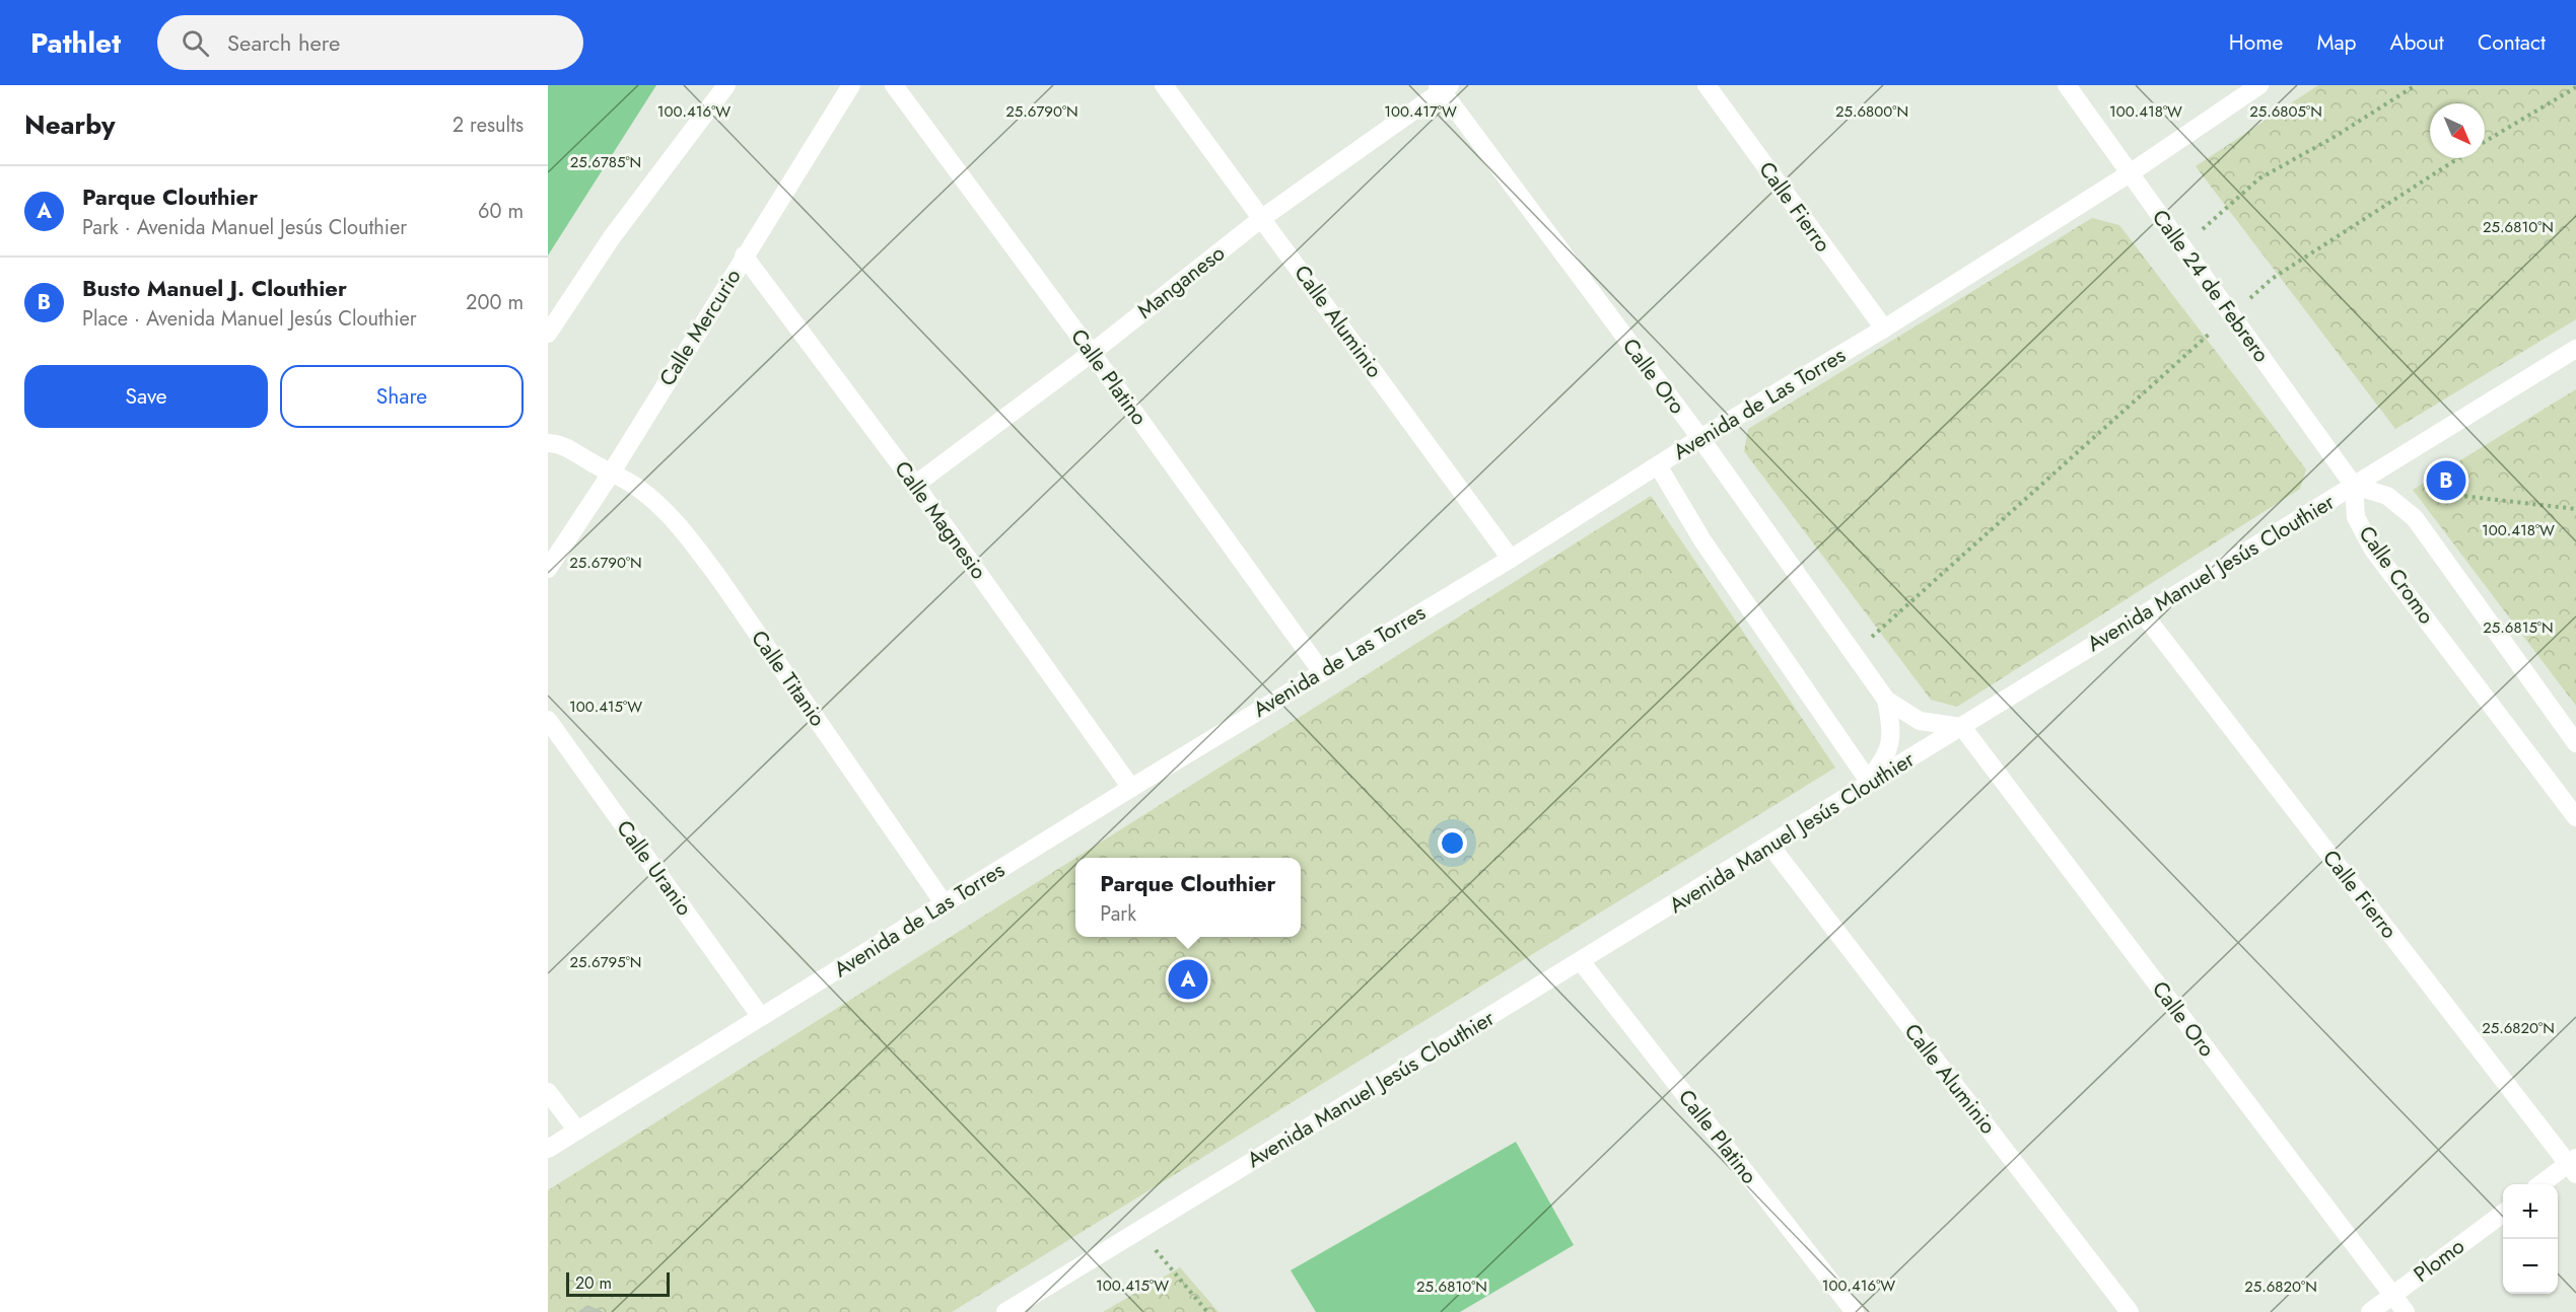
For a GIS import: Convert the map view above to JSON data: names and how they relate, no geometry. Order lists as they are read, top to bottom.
{
  "streets": {
    "street": [
      "Calle Fierro",
      "Manganeso",
      "Calle 24 de Febrero",
      "Calle Aluminio",
      "Calle Mercurio",
      "Calle Oro",
      "Calle Platino",
      "Avenida de Las Torres",
      "Calle Magnesio",
      "Avenida Manuel Jesús Clouthier",
      "Calle Cromo",
      "Calle Titanio",
      "Calle Uranio",
      "Plomo"
    ]
  },
  "crossings": [
    ["Calle Fierro", "Avenida de Las Torres"],
    ["Calle Fierro", "Avenida Manuel Jesús Clouthier"],
    ["Manganeso", "Calle Aluminio"],
    ["Manganeso", "Calle Oro"],
    ["Manganeso", "Calle Platino"],
    ["Manganeso", "Calle Magnesio"],
    ["Calle 24 de Febrero", "Avenida de Las Torres"],
    ["Calle 24 de Febrero", "Avenida Manuel Jesús Clouthier"],
    ["Calle 24 de Febrero", "Calle Cromo"],
    ["Calle Aluminio", "Avenida de Las Torres"],
    ["Calle Aluminio", "Avenida Manuel Jesús Clouthier"],
    ["Calle Mercurio", "Calle Magnesio"],
    ["Calle Mercurio", "Calle Titanio"],
    ["Calle Oro", "Avenida de Las Torres"],
    ["Calle Oro", "Avenida Manuel Jesús Clouthier"],
    ["Calle Oro", "Plomo"],
    ["Calle Platino", "Avenida de Las Torres"],
    ["Calle Platino", "Avenida Manuel Jesús Clouthier"],
    ["Avenida de Las Torres", "Calle Magnesio"],
    ["Avenida de Las Torres", "Calle Titanio"],
    ["Avenida de Las Torres", "Calle Uranio"],
    ["Avenida Manuel Jesús Clouthier", "Calle Cromo"]
  ],
  "scale_bar": "20 m",
  "north": "bottom right",
  "page": {
    "header": "Pathlet",
    "search": "Search here",
    "nav": [
      "Home",
      "Map",
      "About",
      "Contact"
    ],
    "heading": ["Nearby", "2 results"],
    "list": [
      {
        "mark": "A",
        "name": "Parque Clouthier",
        "note": "Park · Avenida Manuel Jesús Clouthier",
        "value": "60 m"
      },
      {
        "mark": "B",
        "name": "Busto Manuel J. Clouthier",
        "note": "Place · Avenida Manuel Jesús Clouthier",
        "value": "200 m"
      }
    ],
    "buttons": ["Save", "Share"],
    "pins": ["B", "A"],
    "popup": ["Parque Clouthier", "Park"],
    "map_buttons": ["+", "−"],
    "scale": "20 m"
  },
  "coordinates": [
    "25.6790°N",
    "25.6800°N",
    "25.6805°N",
    "100.416°W",
    "100.417°W",
    "100.418°W",
    "25.6785°N",
    "25.6810°N",
    "25.6815°N",
    "100.415°W",
    "25.6795°N",
    "25.6820°N"
  ]
}
